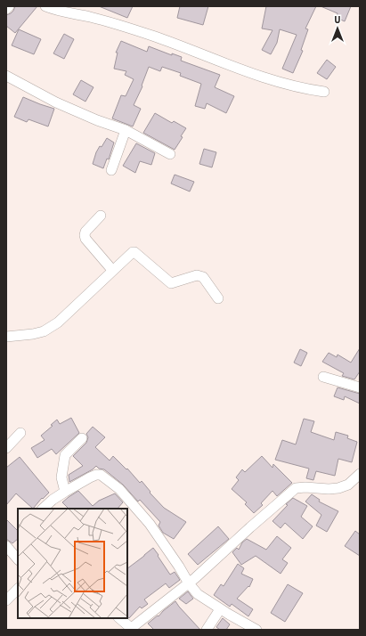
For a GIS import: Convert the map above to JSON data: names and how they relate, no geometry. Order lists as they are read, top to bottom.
{
  "north": "top"
}
